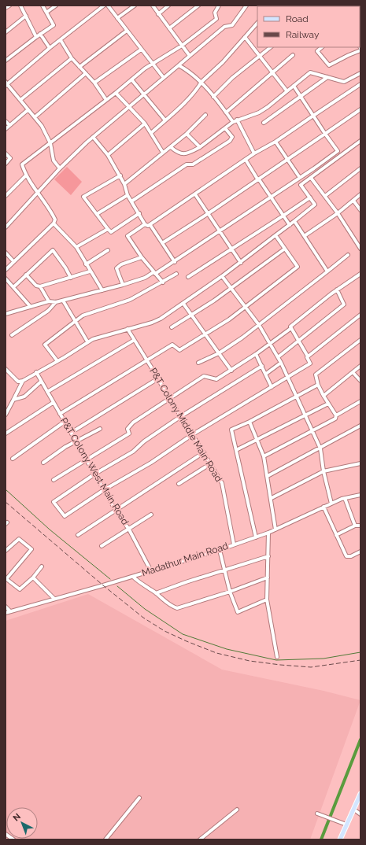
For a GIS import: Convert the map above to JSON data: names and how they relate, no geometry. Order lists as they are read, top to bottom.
{
  "streets": {
    "street": ["P&T Colony Middle Main Road", "P&T Colony West Main Road", "Madathur Main Road"]
  },
  "crossings": [
    ["P&T Colony Middle Main Road", "Madathur Main Road"],
    ["P&T Colony West Main Road", "Madathur Main Road"]
  ],
  "legend": ["Road", "Railway"],
  "north": "top left"
}
